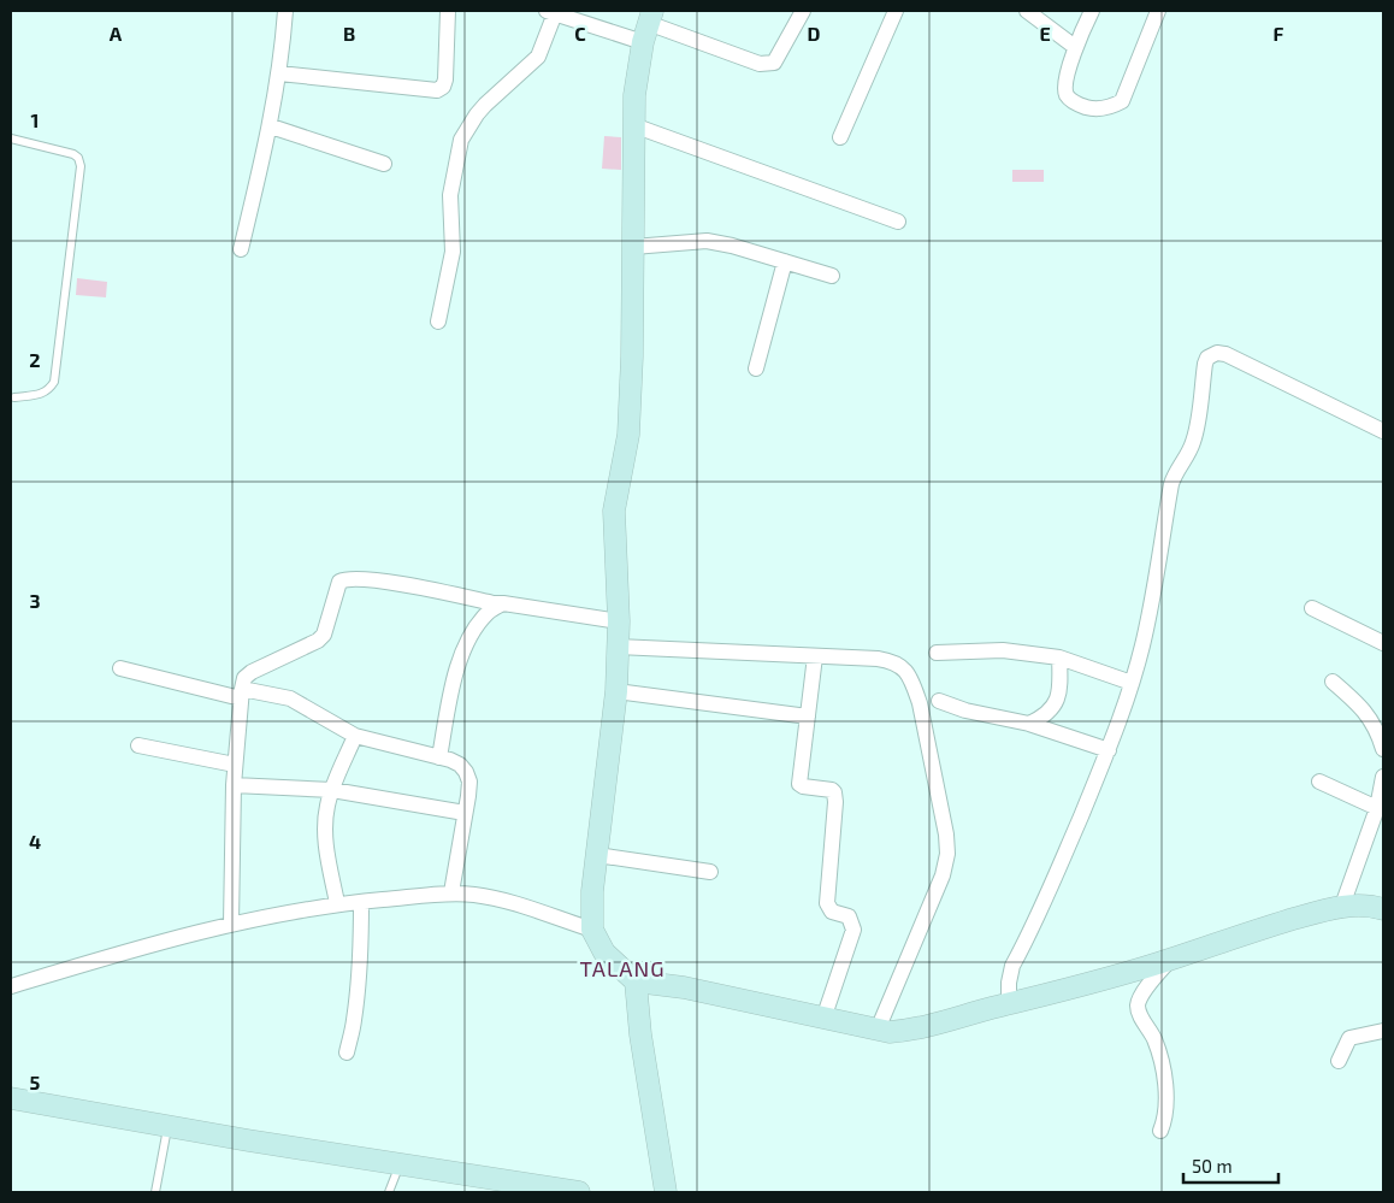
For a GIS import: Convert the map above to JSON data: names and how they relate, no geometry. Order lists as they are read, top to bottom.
{
  "districts": ["TALANG"],
  "scale_bar": "50 m",
  "grid": {
    "columns": [
      "A",
      "B",
      "C",
      "D",
      "E",
      "F"
    ],
    "rows": [
      "1",
      "2",
      "3",
      "4",
      "5"
    ]
  }
}
